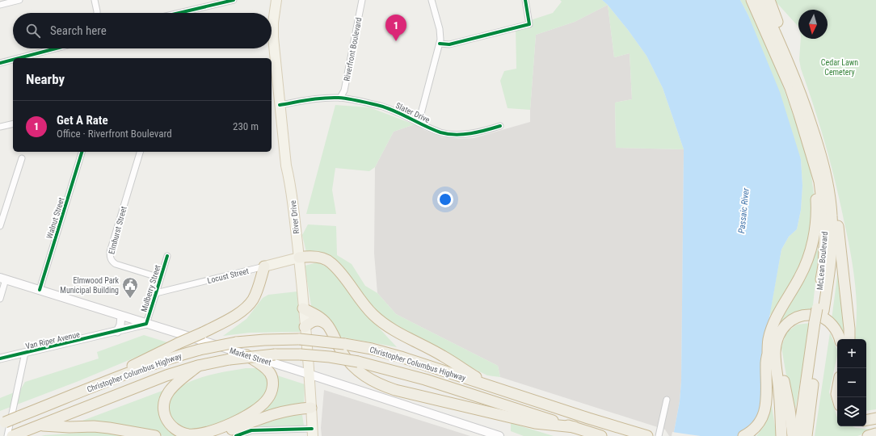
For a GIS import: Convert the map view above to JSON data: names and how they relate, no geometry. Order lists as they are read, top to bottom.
{
  "streets": {
    "highway": ["McLean Boulevard", "Christopher Columbus Highway"],
    "main road": ["River Drive", "Locust Street", "Market Street"],
    "street": [
      "Riverfront Boulevard",
      "Slater Drive",
      "Walnut Street",
      "Elmhurst Street",
      "Mulberry Street",
      "Van Riper Avenue"
    ]
  },
  "crossings": [
    ["Riverfront Boulevard", "Slater Drive"],
    ["Slater Drive", "River Drive"],
    ["River Drive", "Locust Street"],
    ["River Drive", "Market Street"],
    ["Walnut Street", "Market Street"],
    ["Elmhurst Street", "Mulberry Street"],
    ["Locust Street", "Mulberry Street"],
    ["Mulberry Street", "Van Riper Avenue"],
    ["Mulberry Street", "Market Street"],
    ["Van Riper Avenue", "Market Street"]
  ],
  "water": ["Passaic River"],
  "parks": ["Cedar Lawn Cemetery"],
  "places": {
    "public building": ["Elmwood Park Municipal Building"]
  },
  "north": "bottom",
  "page": {
    "search": "Search here",
    "pins": "1",
    "heading": "Nearby",
    "list": [
      {
        "mark": "1",
        "name": "Get A Rate",
        "note": "Office · Riverfront Boulevard",
        "value": "230 m"
      }
    ],
    "map_buttons": ["+", "−"]
  }
}
